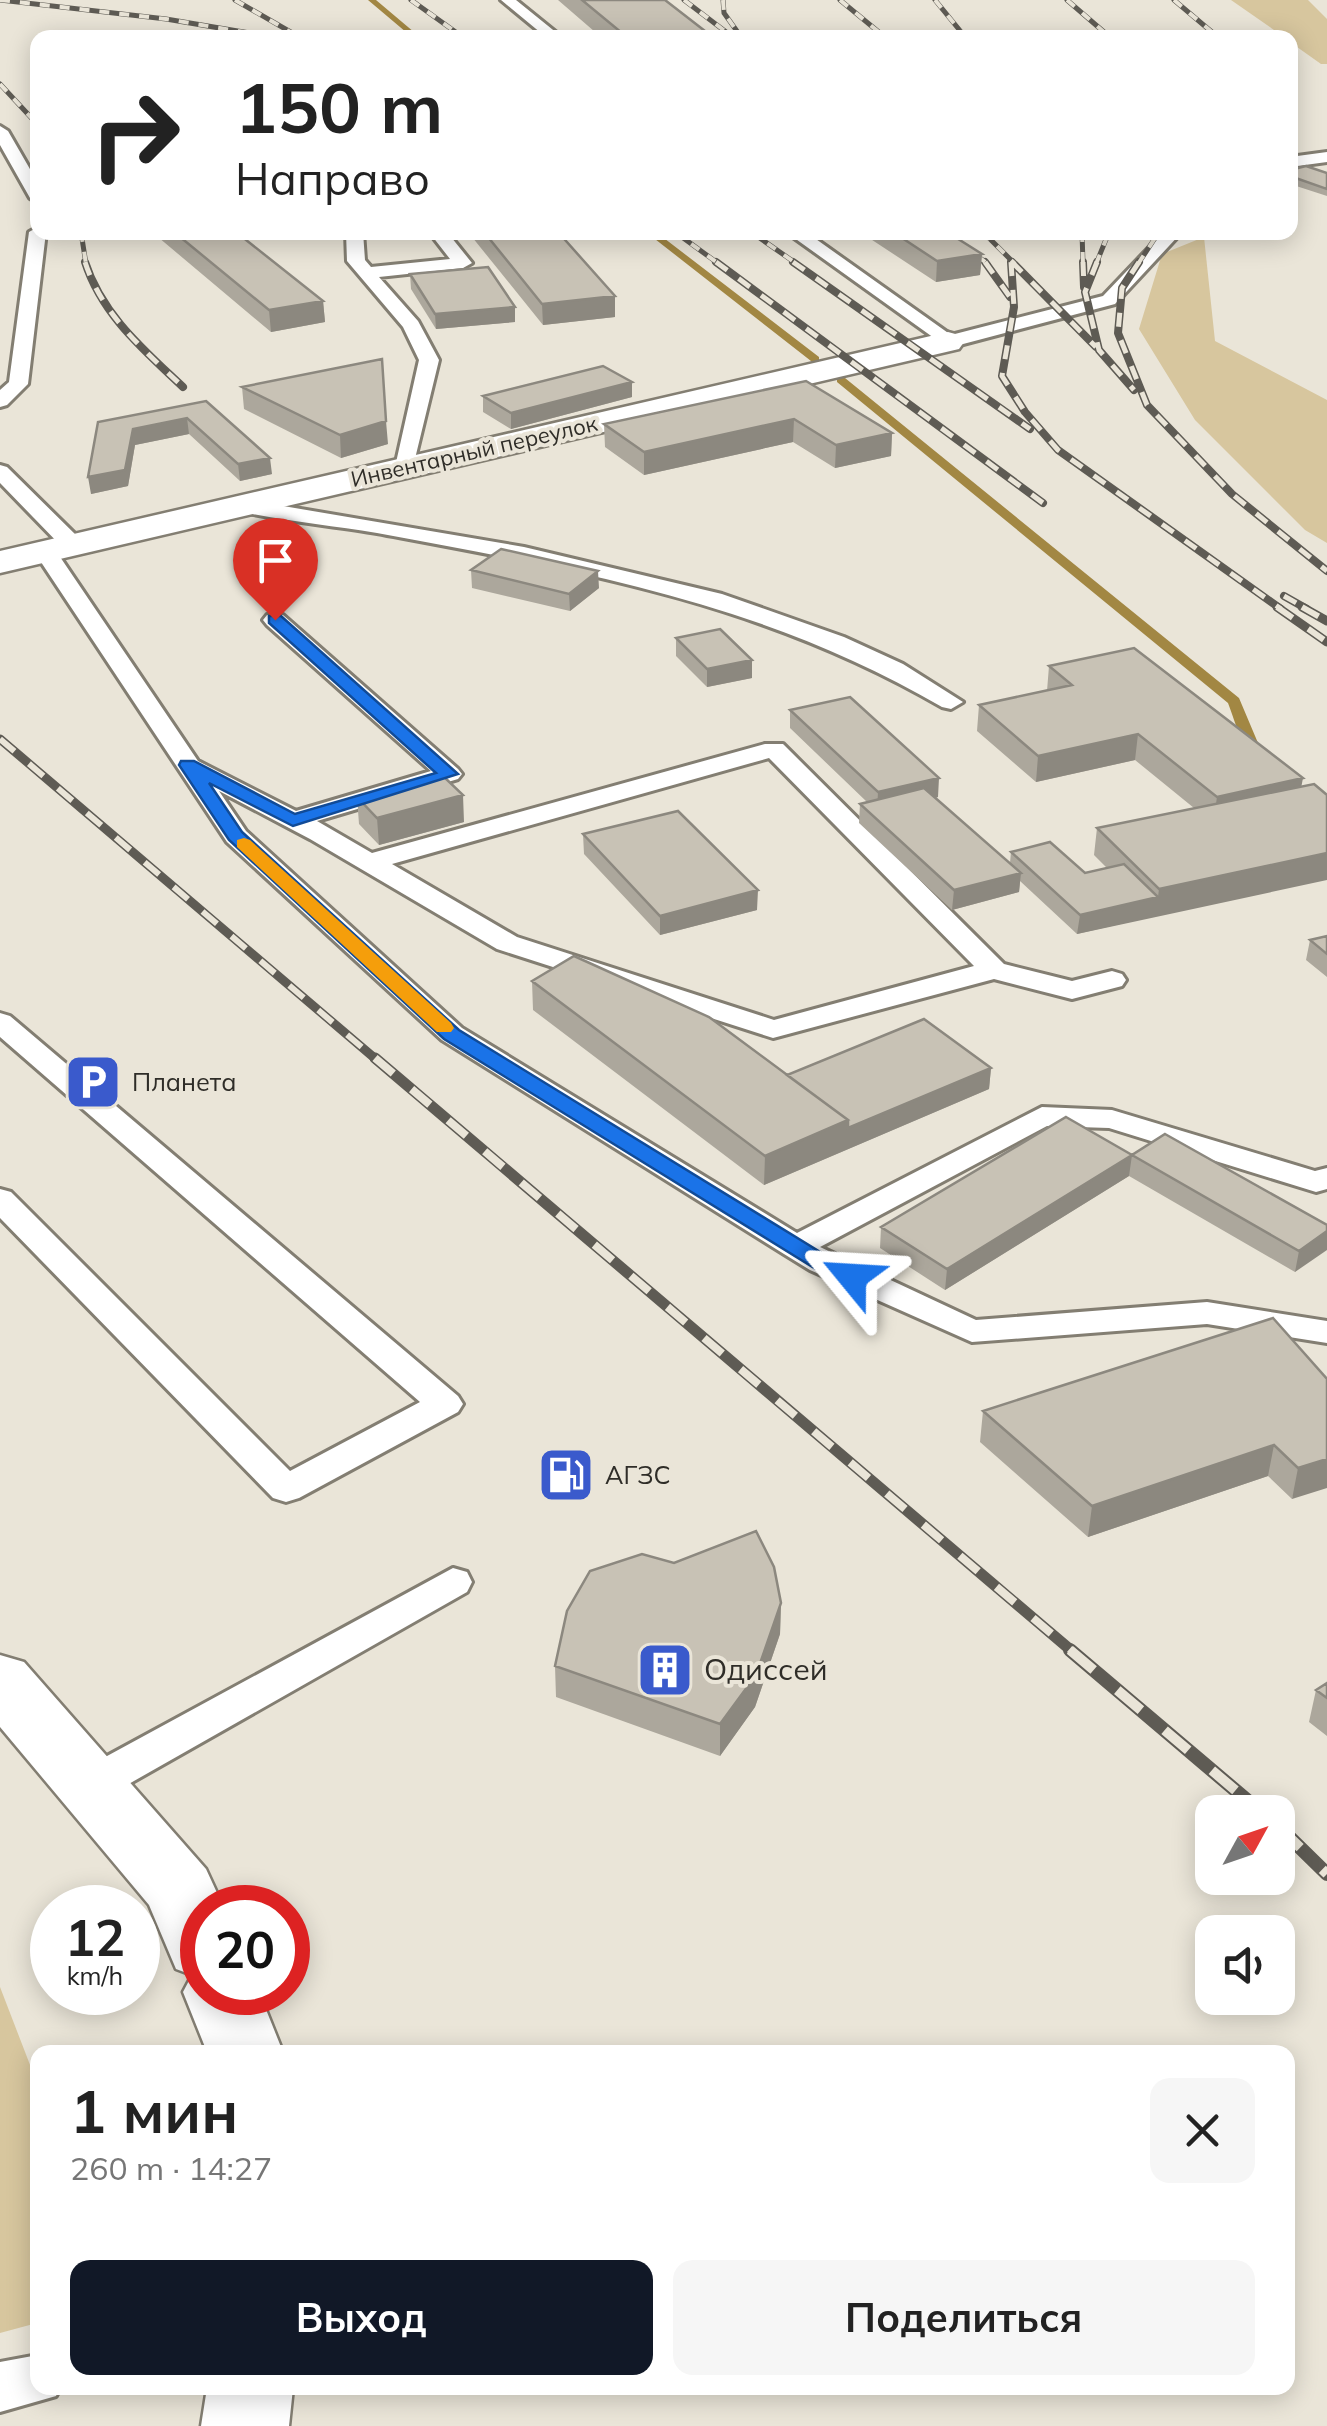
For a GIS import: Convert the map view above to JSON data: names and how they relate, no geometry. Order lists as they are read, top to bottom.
{
  "streets": {
    "street": ["Инвентарный переулок"]
  },
  "places": {
    "parking": ["Планета"],
    "fuel station": ["АГЗС"],
    "building": ["Одиссей"]
  },
  "north": "top right",
  "page": {
    "turn": ["150 m", "Направо"],
    "speed": "12 km/h",
    "limit": "20",
    "heading": ["1 мин", "260 m · 14:27"],
    "buttons": ["Выход", "Поделиться"]
  }
}
